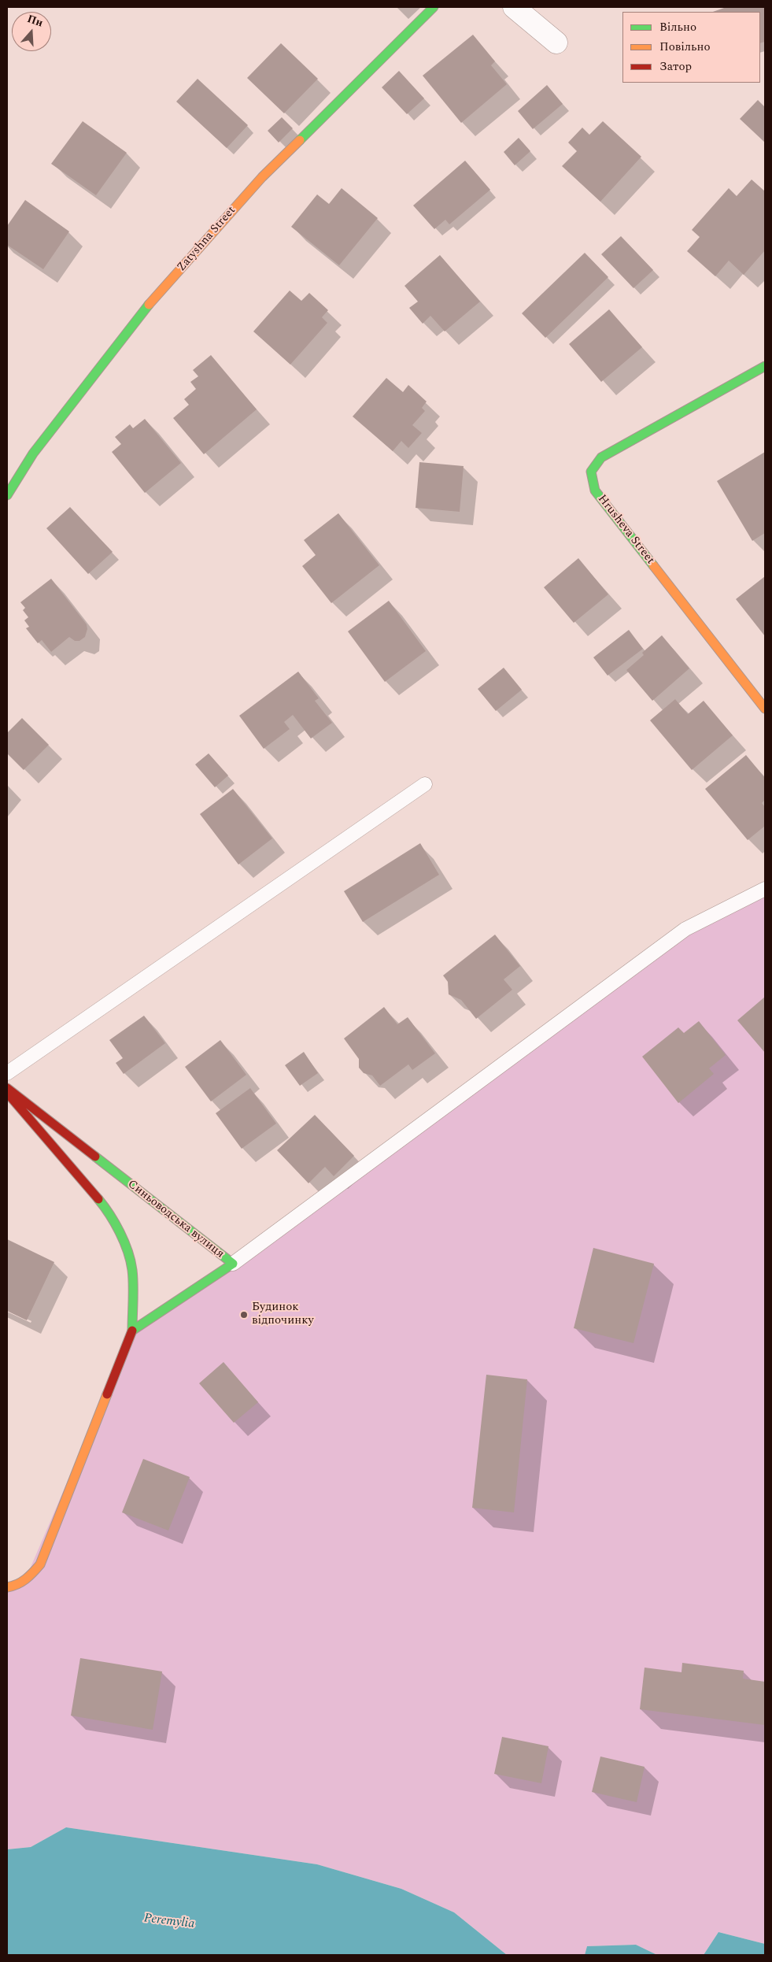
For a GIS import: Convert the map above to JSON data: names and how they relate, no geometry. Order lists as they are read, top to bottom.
{
  "streets": {
    "street": ["Zatyshna Street", "Hrusheva Street", "Синьоводська вулиця"]
  },
  "water": ["Peremylia"],
  "places": ["Будинок відпочинку"],
  "legend": ["Вільно", "Повільно", "Затор"],
  "north": "top"
}
